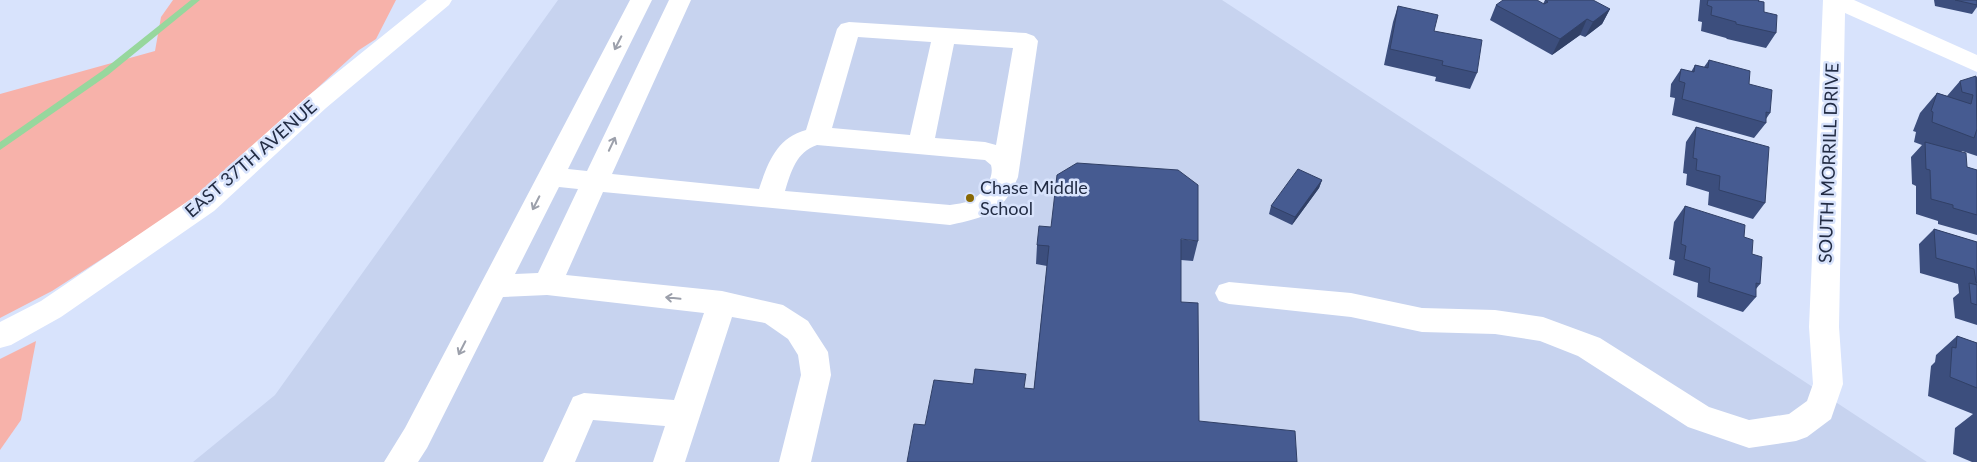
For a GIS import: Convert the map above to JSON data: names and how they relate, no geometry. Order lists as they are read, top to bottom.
{
  "streets": {
    "street": ["EAST 37TH AVENUE", "SOUTH MORRILL DRIVE"]
  },
  "places": ["Chase Middle School"]
}
